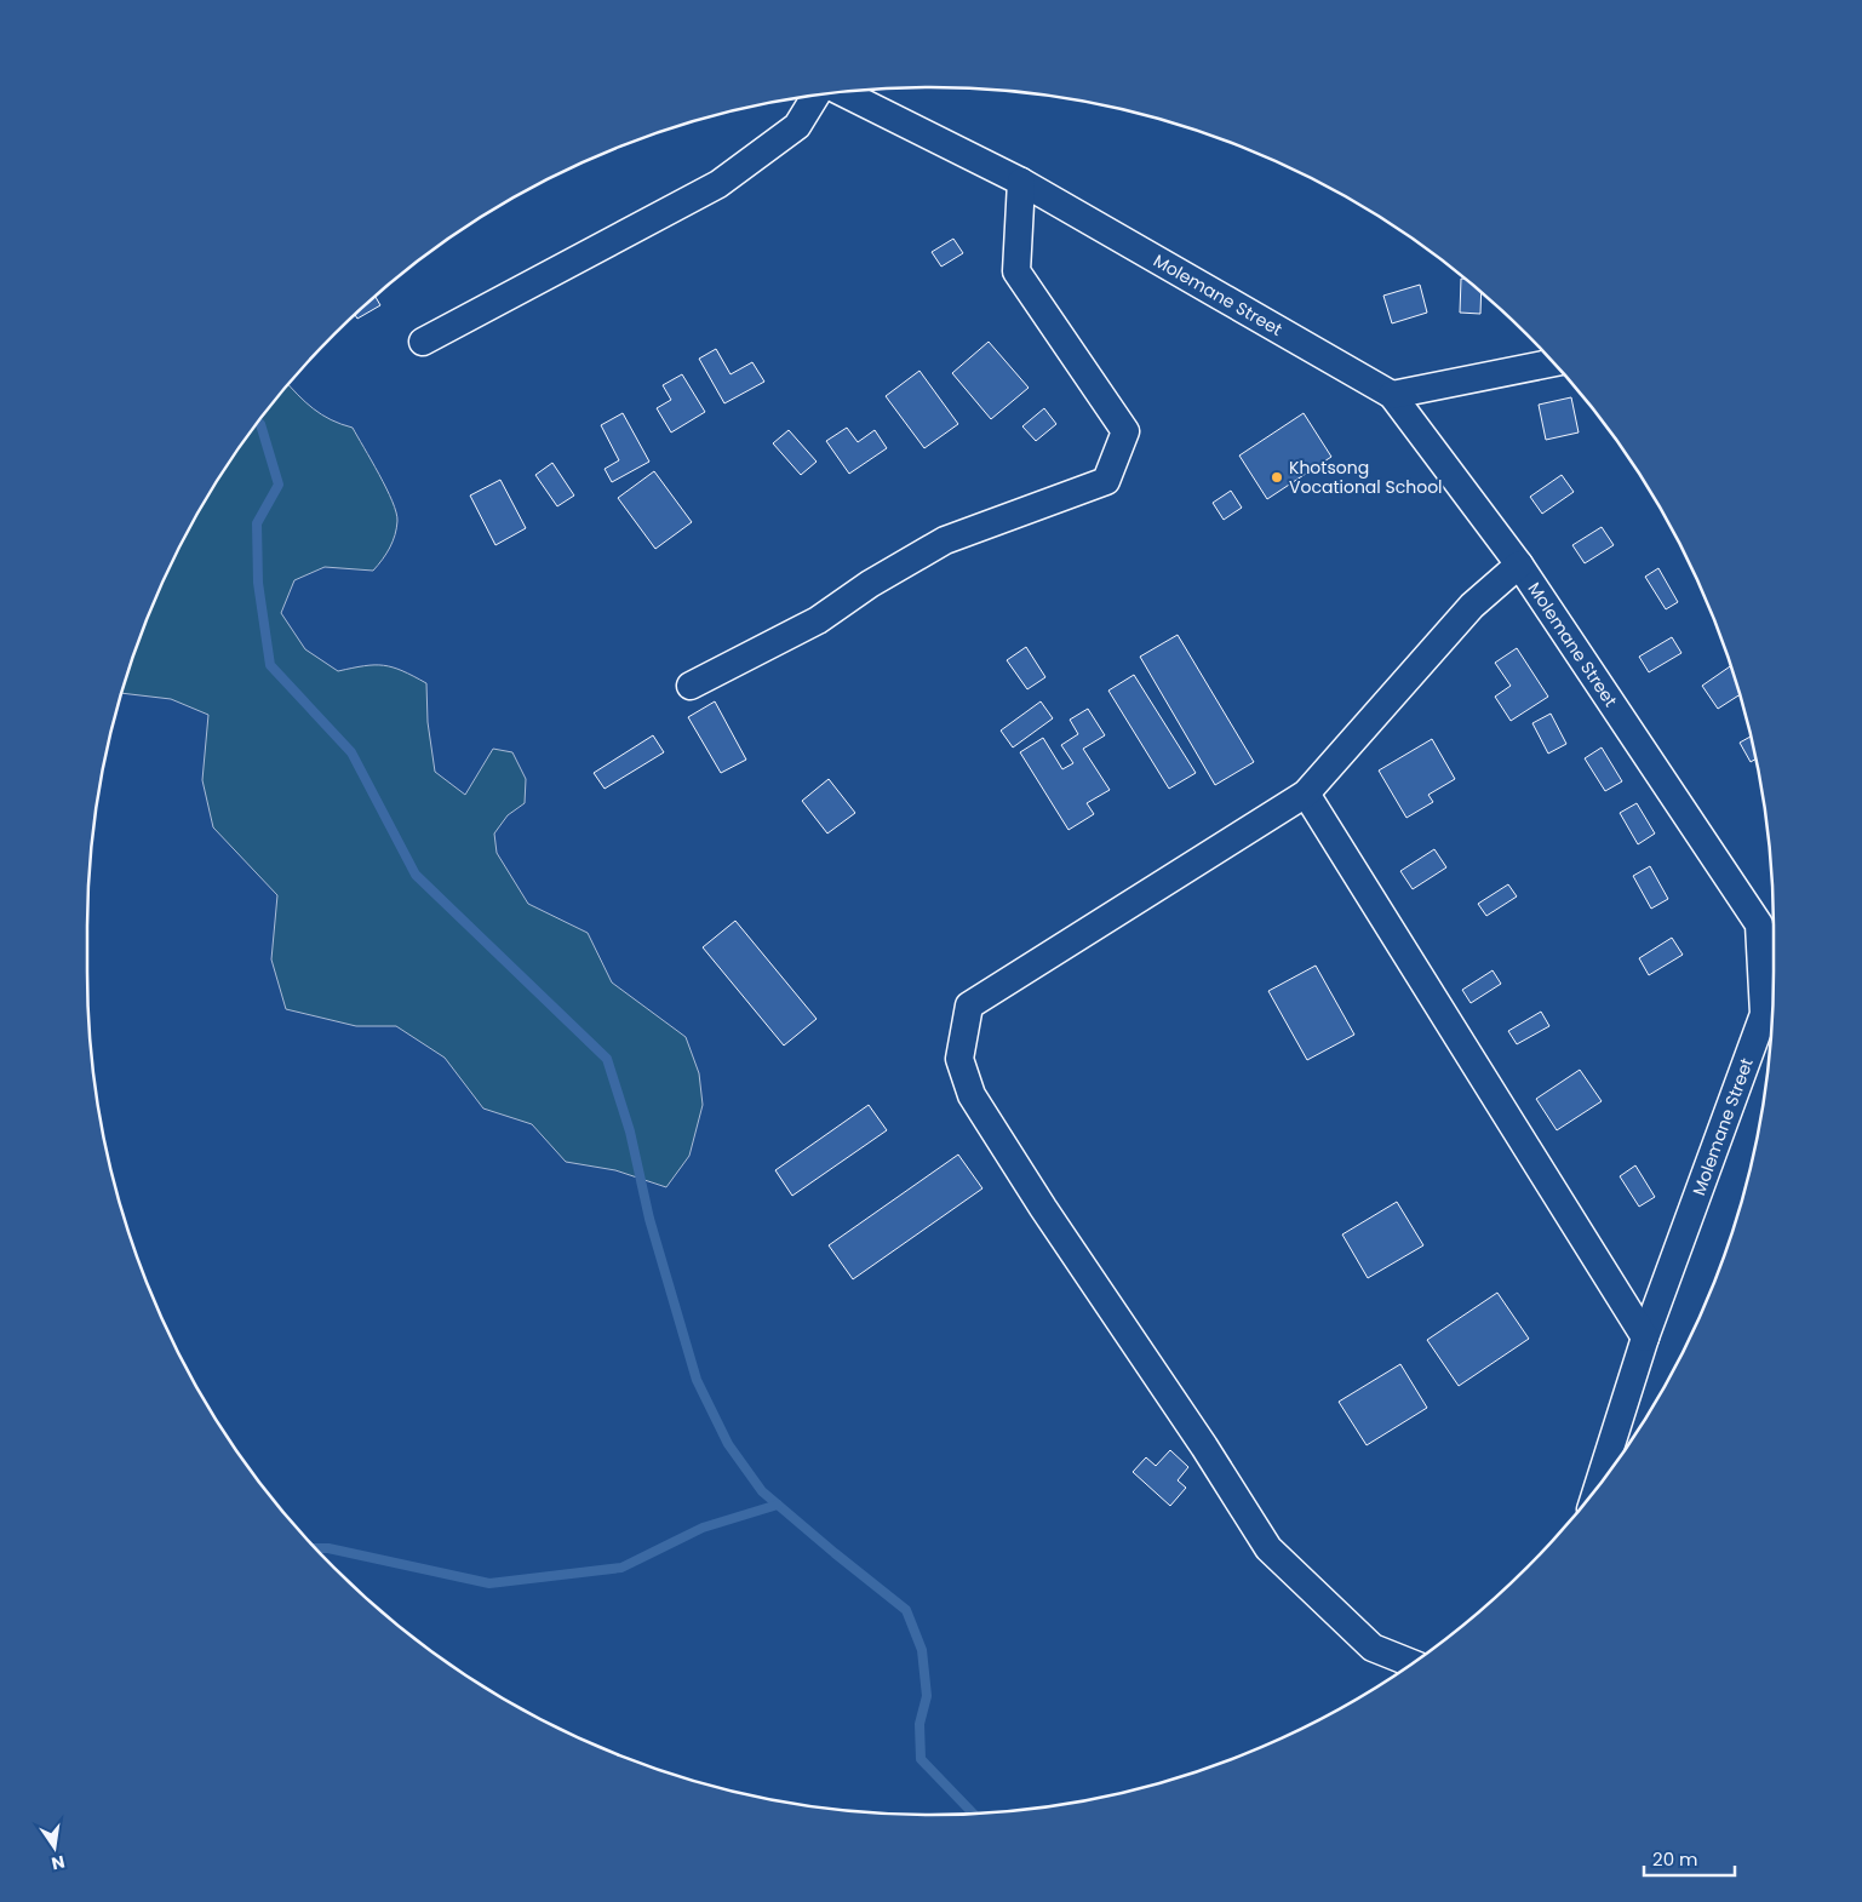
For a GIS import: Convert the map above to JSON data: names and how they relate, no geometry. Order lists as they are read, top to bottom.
{
  "streets": {
    "street": ["Molemane Street"]
  },
  "places": ["Khotsong Vocational School"],
  "scale_bar": "20 m",
  "north": "bottom"
}
